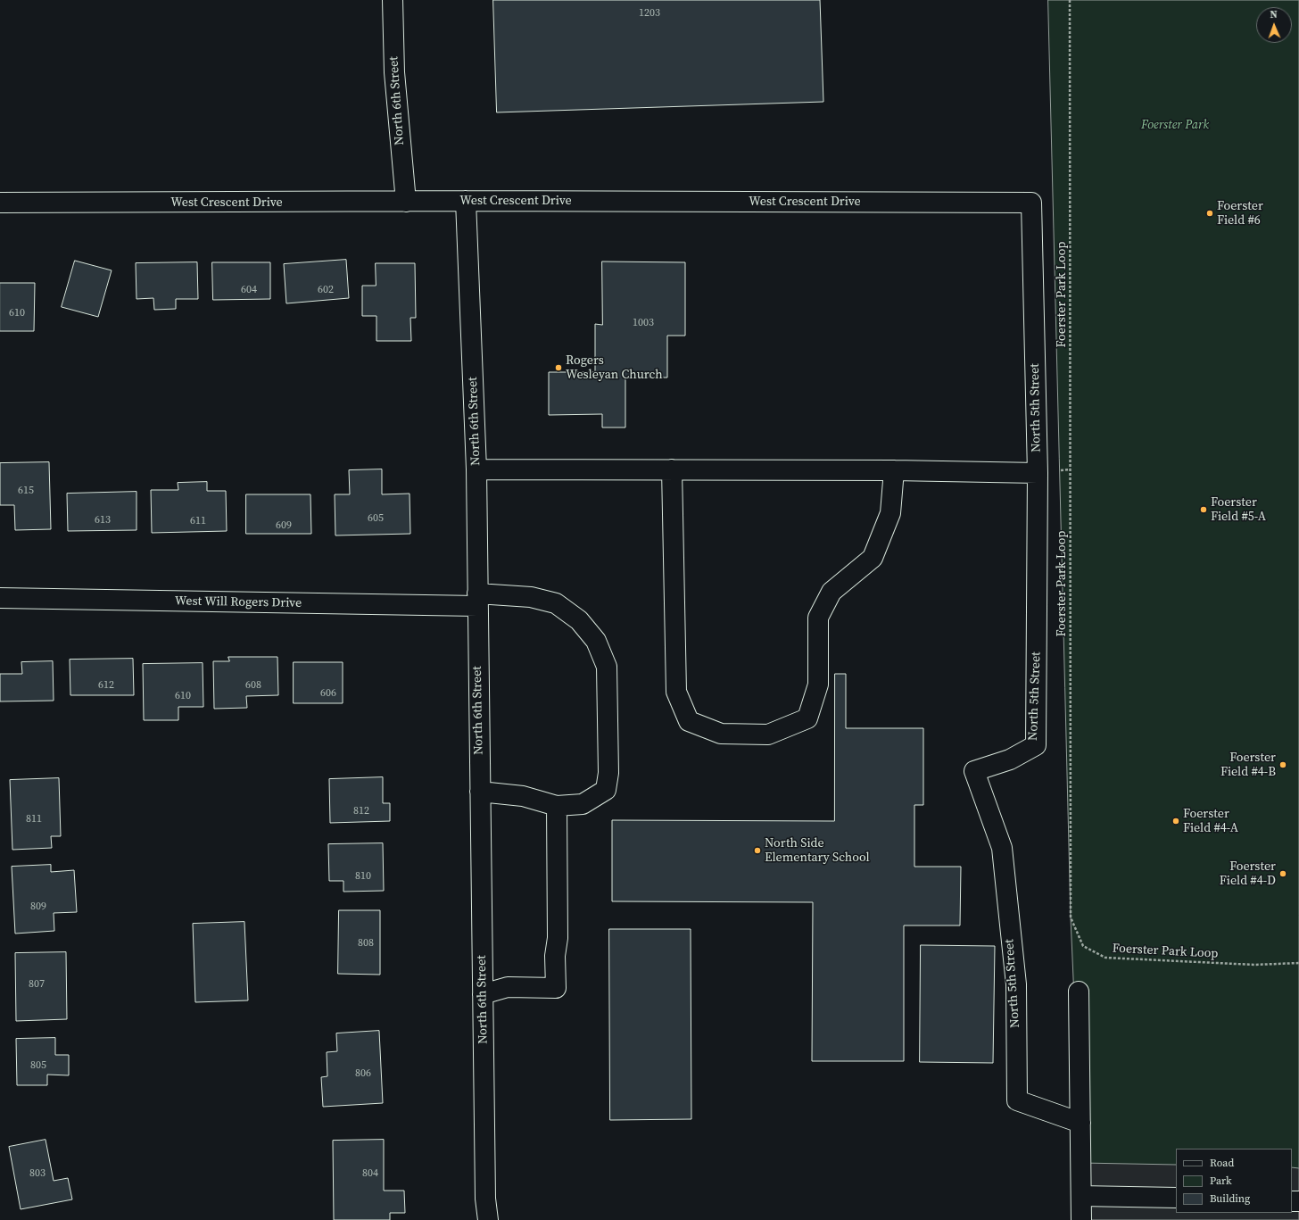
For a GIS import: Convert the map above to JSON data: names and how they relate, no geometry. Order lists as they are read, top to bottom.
{
  "streets": {
    "street": [
      "North 6th Street",
      "West Crescent Drive",
      "North 5th Street",
      "West Will Rogers Drive"
    ],
    "path": ["Foerster Park Loop"]
  },
  "crossings": [
    ["North 6th Street", "West Crescent Drive"],
    ["North 6th Street", "West Will Rogers Drive"],
    ["West Crescent Drive", "North 5th Street"]
  ],
  "parks": ["Foerster Park"],
  "places": [
    "Foerster Field #6",
    "Rogers Wesleyan Church",
    "Foerster Field #5-A",
    "Foerster Field #4-B",
    "Foerster Field #4-A",
    "North Side Elementary School",
    "Foerster Field #4-D"
  ],
  "house_numbers": [
    "1203",
    "604",
    "602",
    "610",
    "1003",
    "615",
    "605",
    "613",
    "611",
    "609",
    "612",
    "608",
    "606",
    "610",
    "812",
    "811",
    "810",
    "809",
    "808",
    "807",
    "805",
    "806",
    "803",
    "804"
  ],
  "legend": ["Road", "Park", "Building"],
  "north": "top"
}
